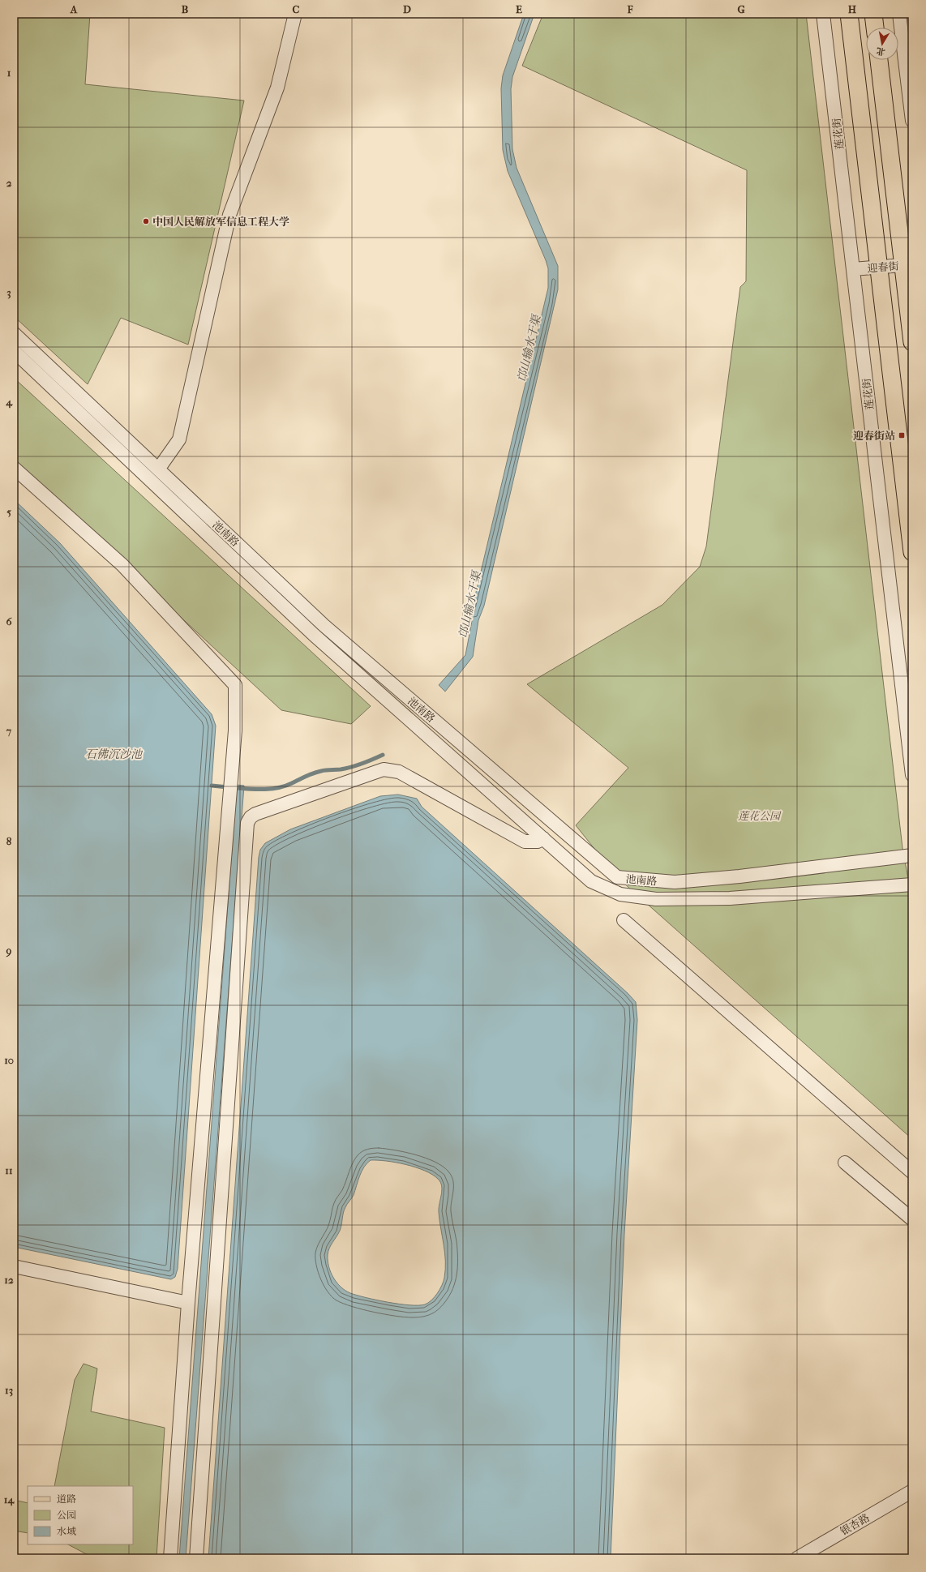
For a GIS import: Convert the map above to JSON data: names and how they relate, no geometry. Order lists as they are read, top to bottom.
{
  "streets": {
    "street": [
      "莲花街",
      "迎春街",
      "池南路",
      "银杏路"
    ]
  },
  "crossings": [
    ["莲花街", "迎春街"]
  ],
  "water": ["邙山输水干渠", "石佛沉沙池"],
  "parks": ["莲花公园"],
  "places": {
    "other": ["中国人民解放军信息工程大学"],
    "transit": ["迎春街站"]
  },
  "legend": ["道路", "公园", "水域"],
  "north": "bottom",
  "grid": {
    "columns": [
      "A",
      "B",
      "C",
      "D",
      "E",
      "F",
      "G",
      "H"
    ],
    "rows": [
      "1",
      "2",
      "3",
      "4",
      "5",
      "6",
      "7",
      "8",
      "9",
      "10",
      "11",
      "12",
      "13",
      "14"
    ]
  }
}
